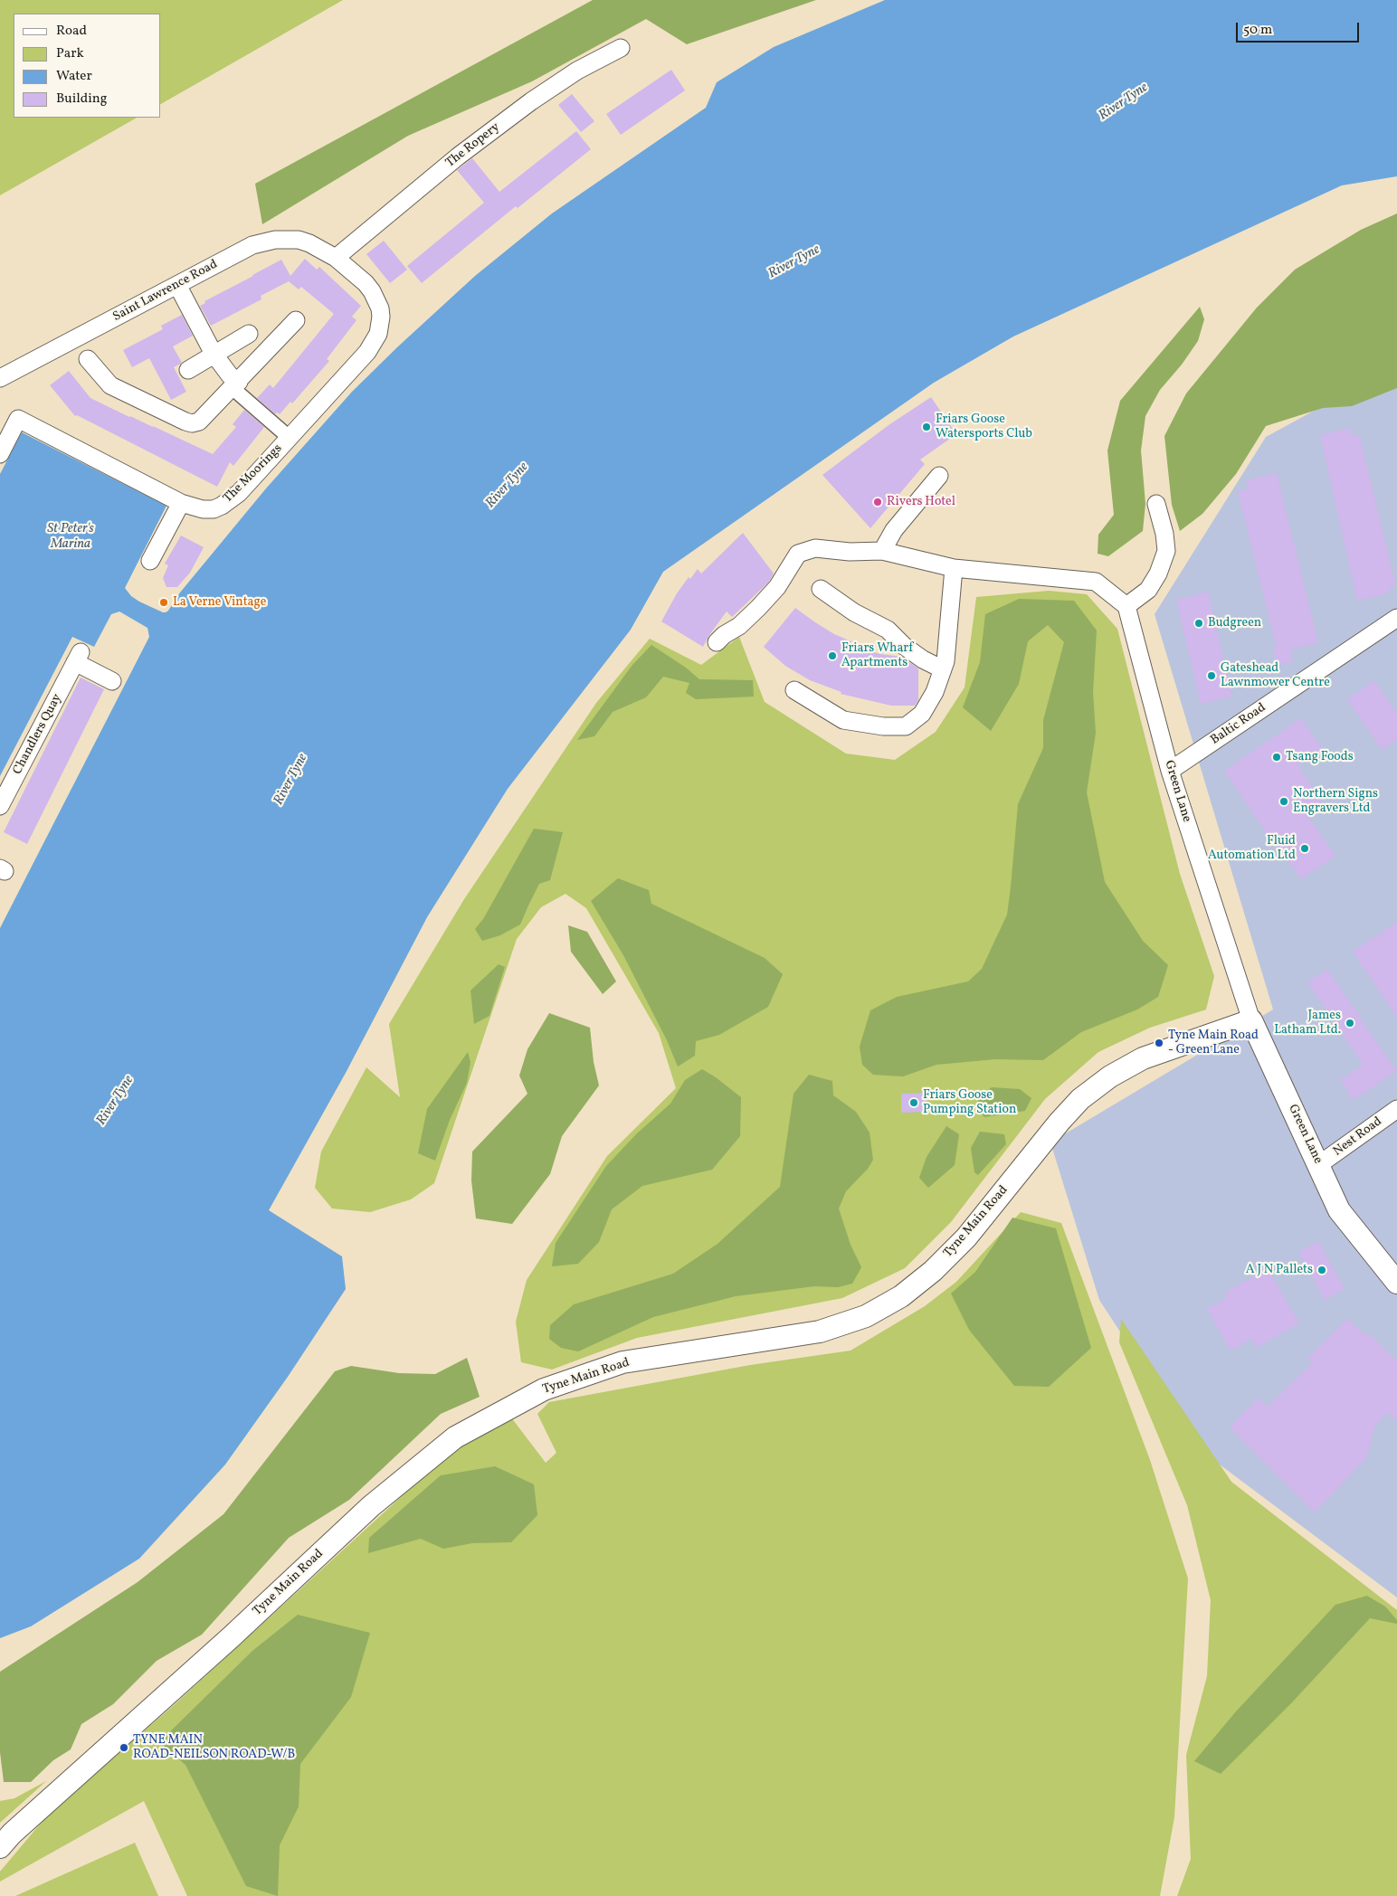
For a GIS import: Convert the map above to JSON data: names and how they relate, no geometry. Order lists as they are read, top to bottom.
{
  "streets": {
    "street": [
      "The Ropery",
      "Saint Lawrence Road",
      "The Moorings",
      "Baltic Road",
      "Chandlers Quay",
      "Green Lane",
      "Nest Road",
      "Tyne Main Road"
    ]
  },
  "crossings": [
    ["The Ropery", "Saint Lawrence Road"],
    ["The Ropery", "The Moorings"],
    ["Saint Lawrence Road", "The Moorings"],
    ["Baltic Road", "Green Lane"],
    ["Green Lane", "Nest Road"],
    ["Green Lane", "Tyne Main Road"]
  ],
  "water": ["River Tyne", "St Peter's Marina"],
  "places": [
    "Friars Goose Watersports Club",
    "Rivers Hotel",
    "La Verne Vintage",
    "Budgreen",
    "Friars Wharf Apartments",
    "Gateshead Lawnmower Centre",
    "Tsang Foods",
    "Northern Signs Engravers Ltd",
    "Fluid Automation Ltd",
    "James Latham Ltd.",
    "Tyne Main Road - Green Lane",
    "Friars Goose Pumping Station",
    "A J N Pallets",
    "TYNE MAIN ROAD-NEILSON ROAD-W/B"
  ],
  "legend": [
    "Road",
    "Park",
    "Water",
    "Building"
  ],
  "scale_bar": "50 m"
}
